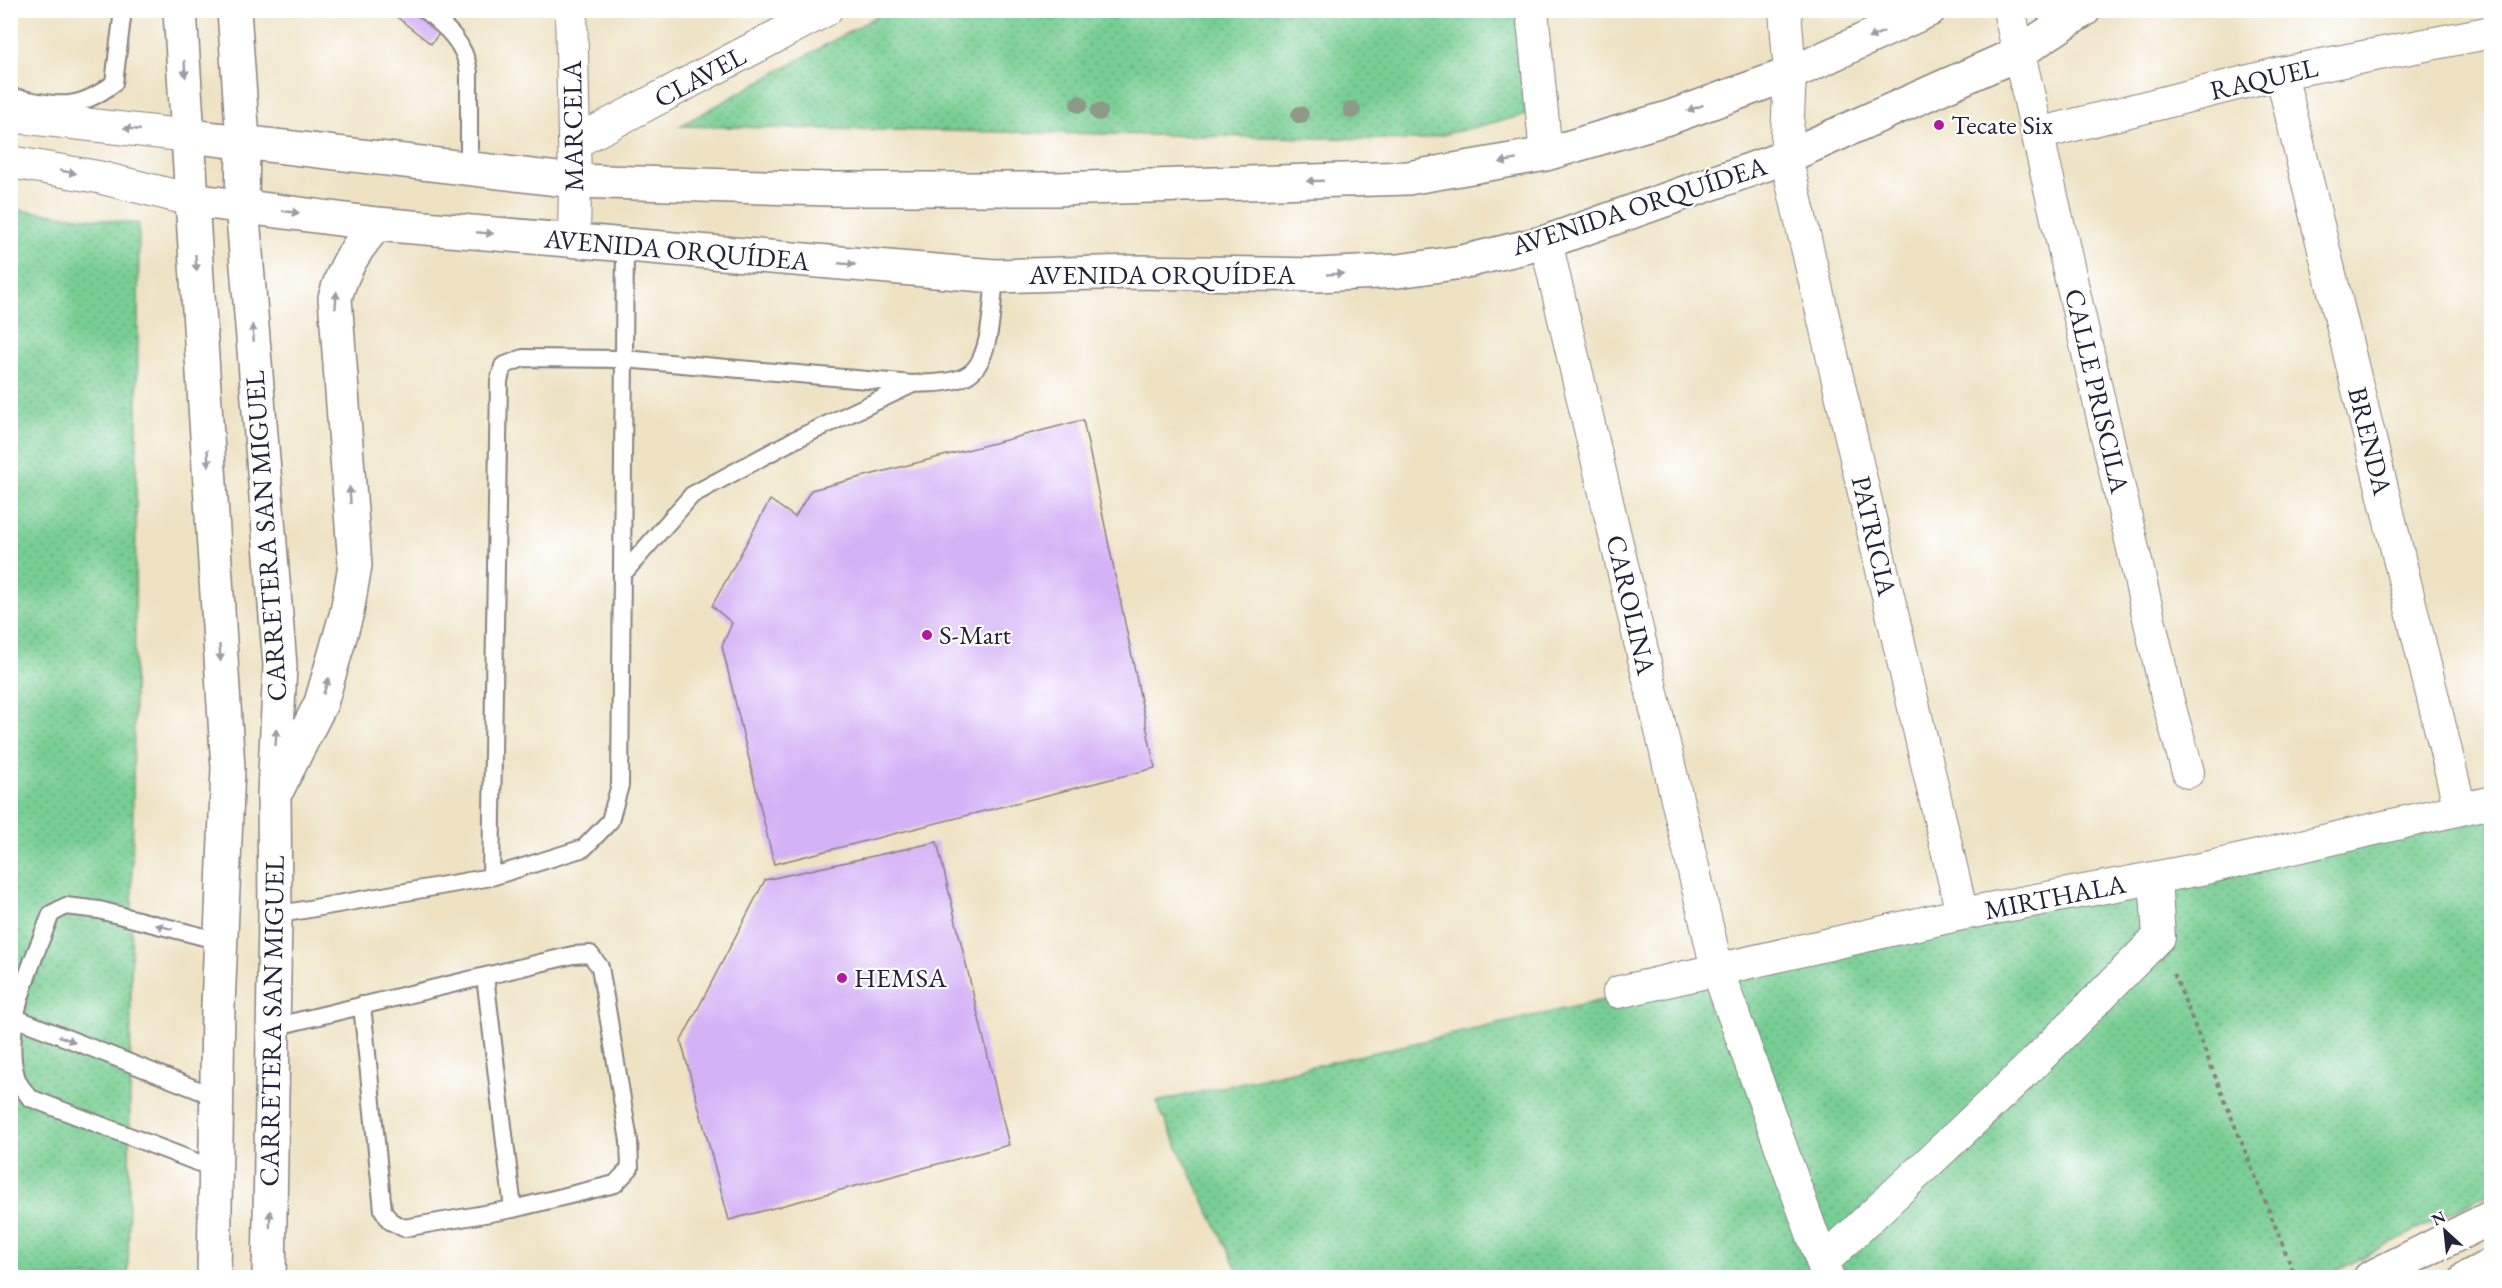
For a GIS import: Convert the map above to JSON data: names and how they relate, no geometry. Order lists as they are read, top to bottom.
{
  "streets": {
    "street": [
      "CLAVEL",
      "RAQUEL",
      "MARCELA",
      "AVENIDA ORQUÍDEA",
      "CALLE PRISCILA",
      "BRENDA",
      "CARRETERA SAN MIGUEL",
      "PATRICIA",
      "CAROLINA",
      "MIRTHALA"
    ]
  },
  "crossings": [
    ["CLAVEL", "MARCELA"],
    ["RAQUEL", "CALLE PRISCILA"],
    ["RAQUEL", "BRENDA"],
    ["MARCELA", "AVENIDA ORQUÍDEA"],
    ["AVENIDA ORQUÍDEA", "CALLE PRISCILA"],
    ["AVENIDA ORQUÍDEA", "CARRETERA SAN MIGUEL"],
    ["AVENIDA ORQUÍDEA", "PATRICIA"],
    ["AVENIDA ORQUÍDEA", "CAROLINA"],
    ["BRENDA", "MIRTHALA"],
    ["PATRICIA", "MIRTHALA"],
    ["CAROLINA", "MIRTHALA"]
  ],
  "places": ["Tecate Six", "S-Mart", "HEMSA"],
  "north": "top left"
}
